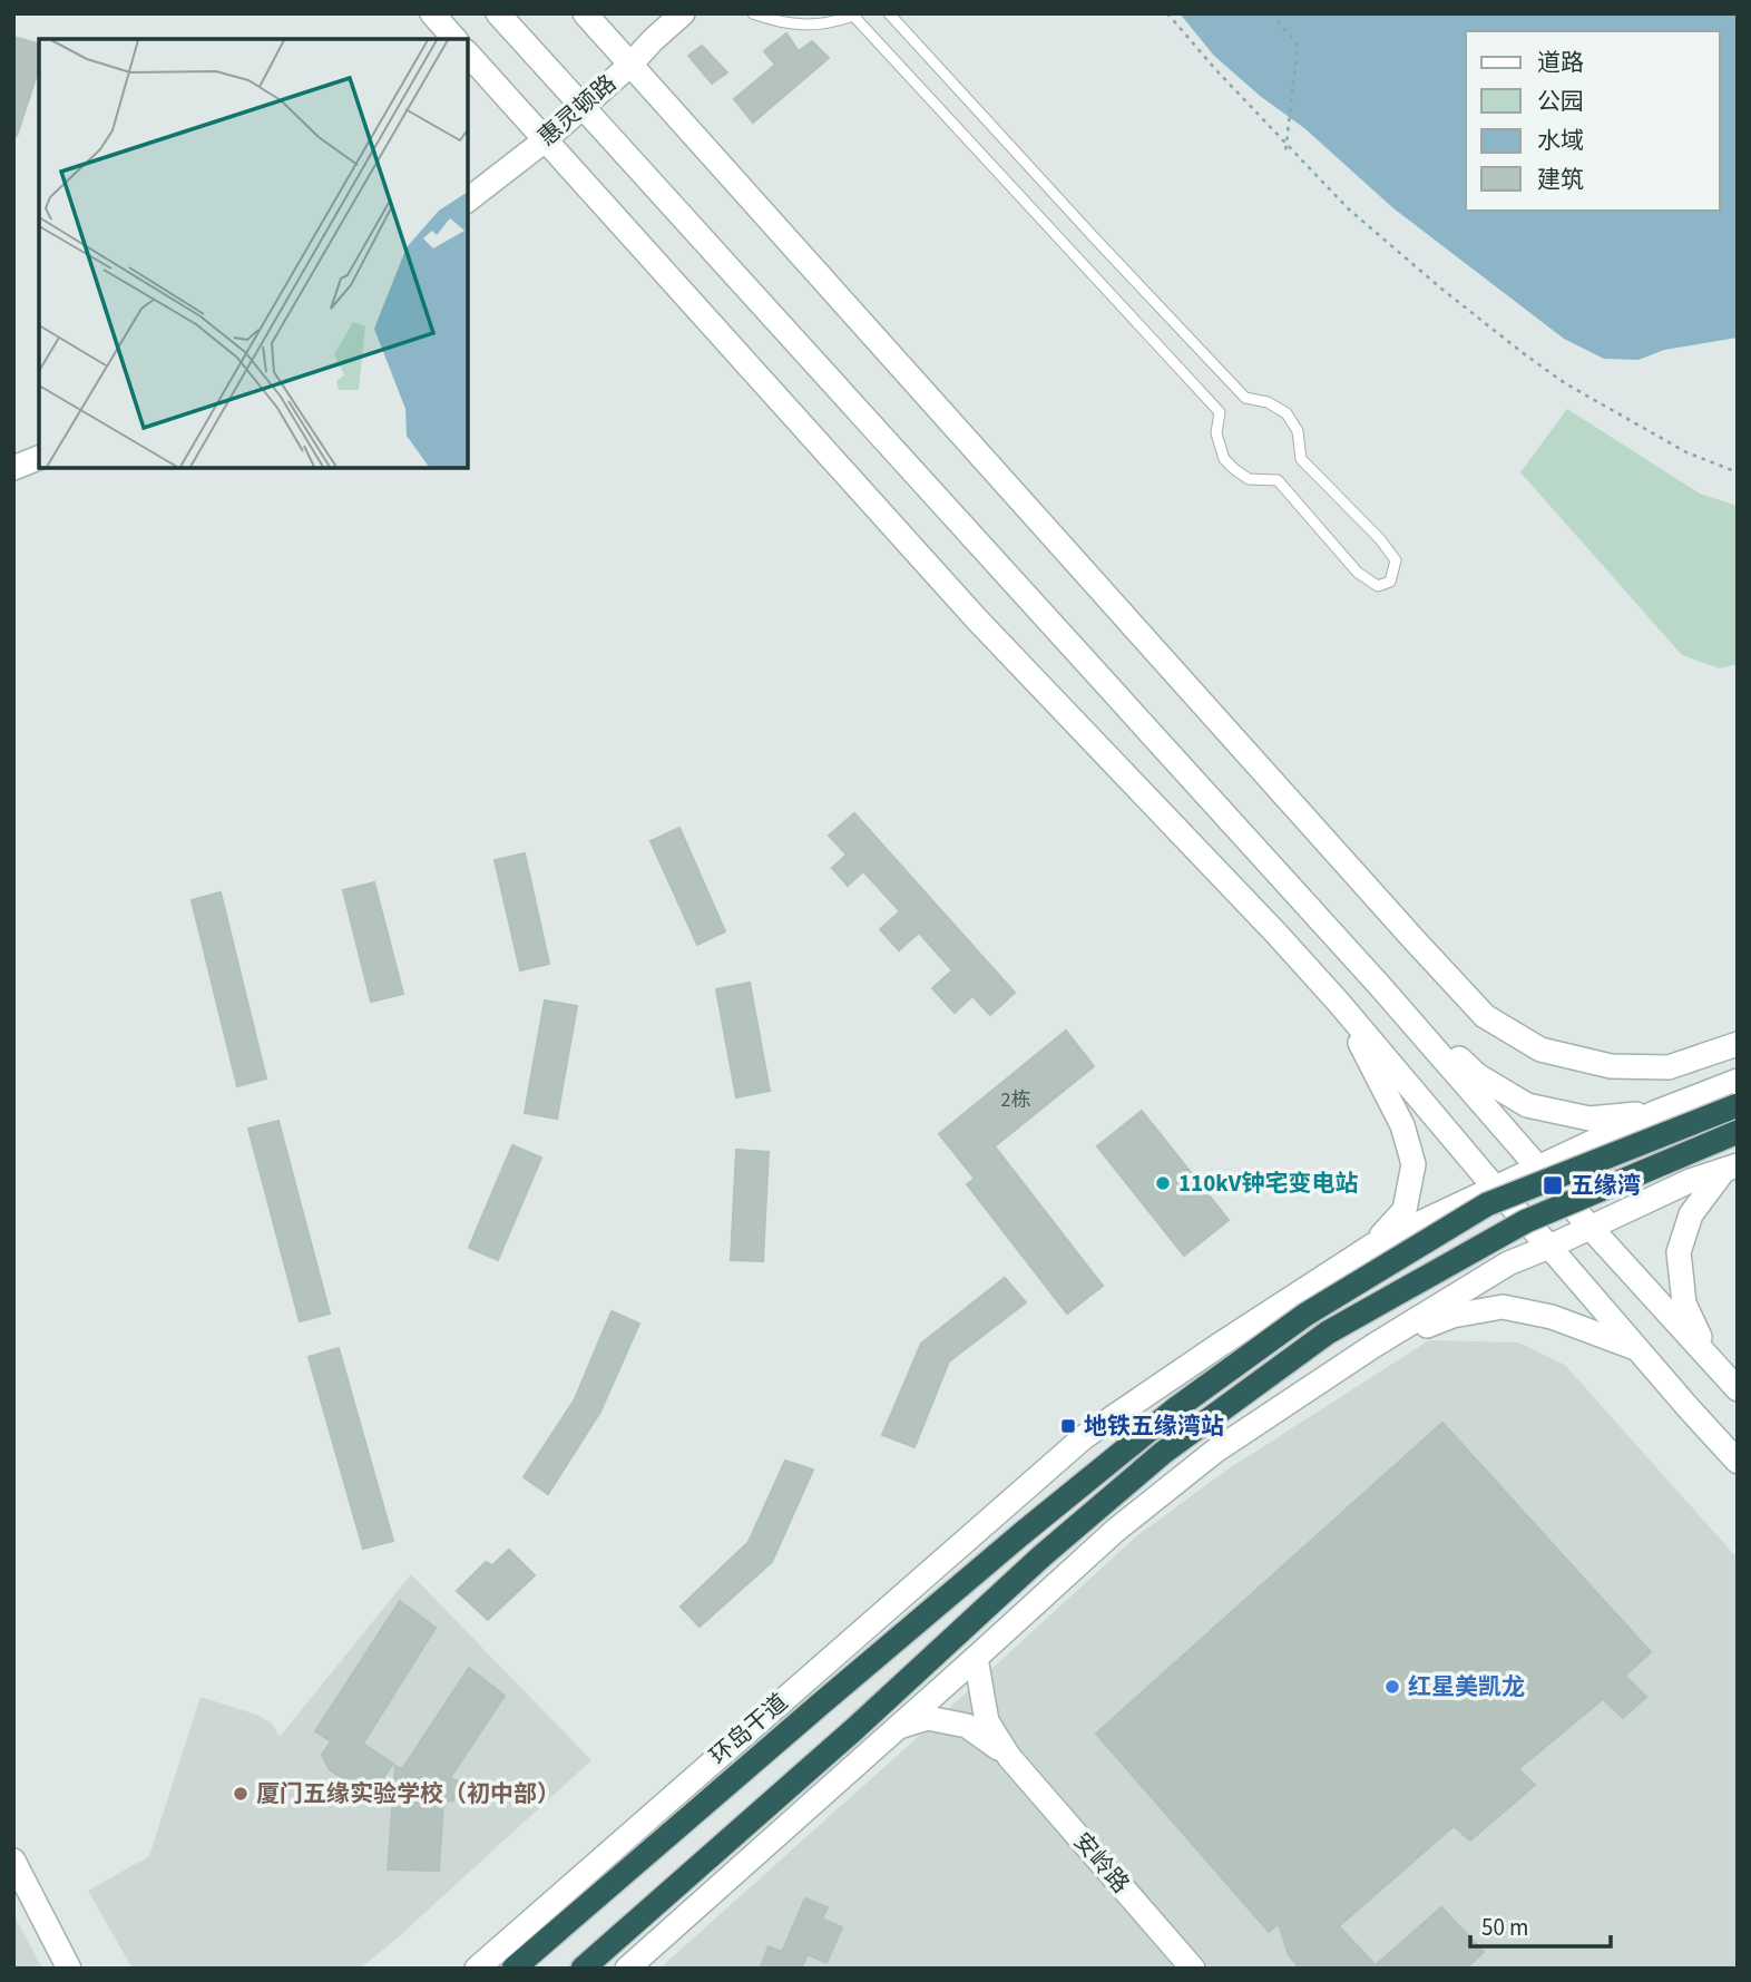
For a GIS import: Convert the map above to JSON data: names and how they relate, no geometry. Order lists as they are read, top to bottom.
{
  "streets": {
    "highway": ["环岛干道"],
    "main road": ["惠灵顿路", "安岭路"]
  },
  "places": {
    "other": ["110kV钟宅变电站", "红星美凯龙", "厦门五缘实验学校（初中部）"],
    "transit": ["五缘湾", "地铁五缘湾站"]
  },
  "house_numbers": ["2栋"],
  "legend": [
    "道路",
    "公园",
    "水域",
    "建筑"
  ],
  "scale_bar": "50 m"
}
